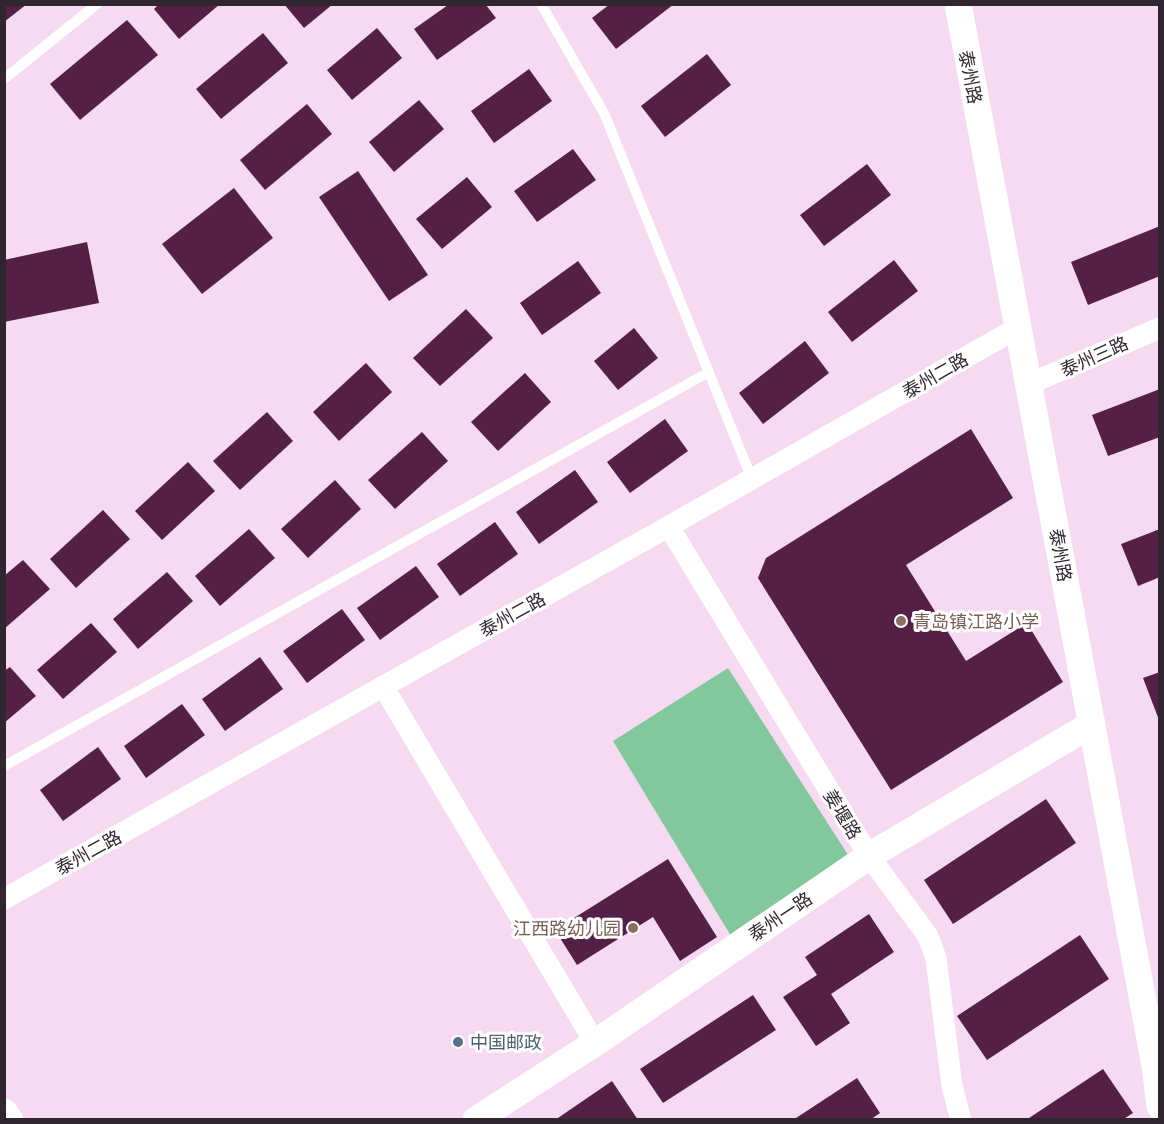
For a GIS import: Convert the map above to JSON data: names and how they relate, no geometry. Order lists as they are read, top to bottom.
{
  "streets": {
    "street": [
      "泰州路",
      "泰州三路",
      "泰州二路",
      "姜堰路",
      "泰州一路"
    ]
  },
  "crossings": [
    ["泰州路", "泰州三路"],
    ["泰州路", "泰州二路"],
    ["泰州路", "泰州一路"],
    ["泰州二路", "姜堰路"],
    ["姜堰路", "泰州一路"]
  ],
  "places": ["青岛镇江路小学", "江西路幼儿园", "中国邮政"]
}
